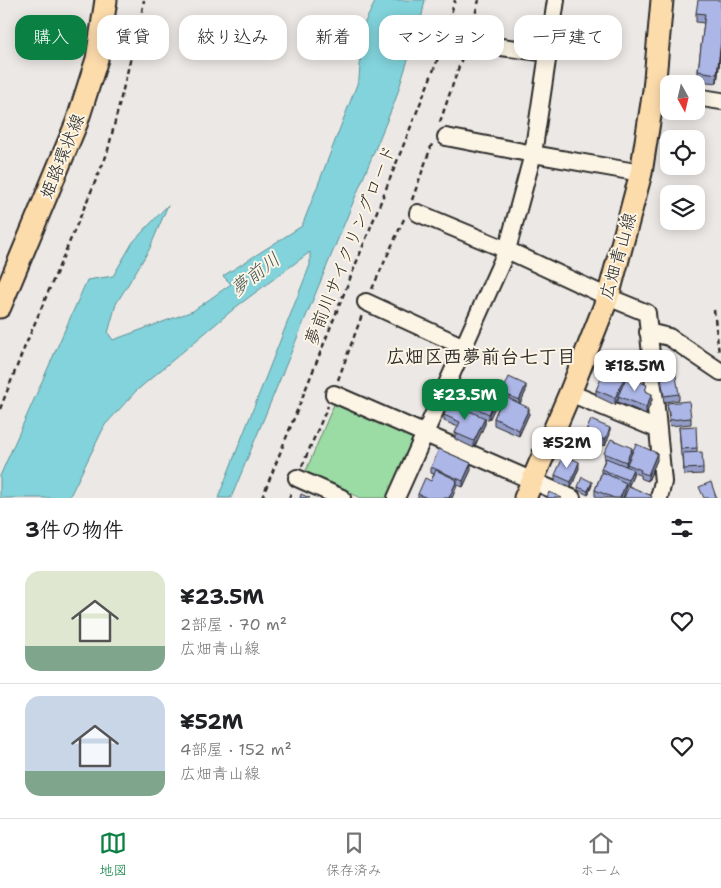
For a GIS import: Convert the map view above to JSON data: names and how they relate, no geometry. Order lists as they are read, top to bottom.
{
  "streets": {
    "main road": ["姫路環状線", "広畑青山線"],
    "path": ["夢前川サイクリングロード"]
  },
  "districts": ["広畑区西夢前台七丁目"],
  "water": ["夢前川"],
  "north": "bottom",
  "page": {
    "chip": [
      "購入",
      "賃貸",
      "絞り込み",
      "新着",
      "マンション",
      "一戸建て"
    ],
    "price": ["¥18.5M", "¥23.5M", "¥52M"],
    "heading": "3件の物件",
    "list": [
      {
        "name": "¥23.5M",
        "note": "2部屋 · 70 m² · 広畑青山線"
      },
      {
        "name": "¥52M",
        "note": "4部屋 · 152 m² · 広畑青山線"
      }
    ],
    "tabs": ["地図", "保存済み", "ホーム"]
  }
}
